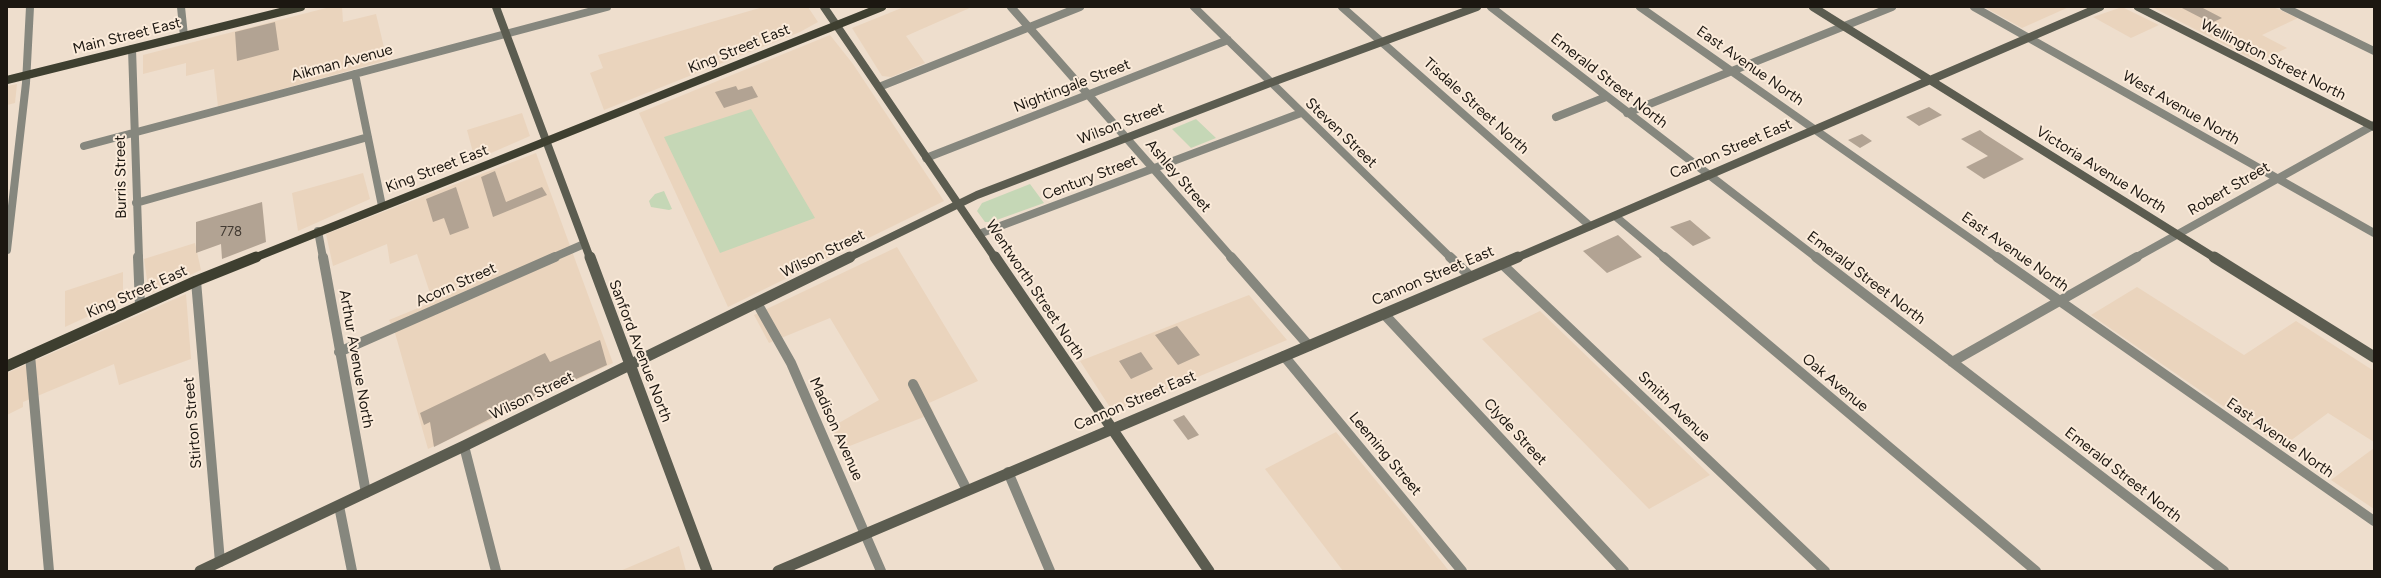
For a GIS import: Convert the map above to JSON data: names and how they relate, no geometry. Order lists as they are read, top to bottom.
{
  "streets": {
    "main road": [
      "Main Street East",
      "King Street East",
      "Wellington Street North",
      "Wilson Street",
      "Cannon Street East",
      "Victoria Avenue North",
      "Wentworth Street North",
      "Sanford Avenue North"
    ],
    "street": [
      "Aikman Avenue",
      "East Avenue North",
      "Emerald Street North",
      "Nightingale Street",
      "Tisdale Street North",
      "West Avenue North",
      "Steven Street",
      "Ashley Street",
      "Burris Street",
      "Century Street",
      "Robert Street",
      "Acorn Street",
      "Arthur Avenue North",
      "Oak Avenue",
      "Smith Avenue",
      "Stirton Street",
      "Madison Avenue",
      "Clyde Street",
      "Leeming Street"
    ]
  },
  "crossings": [
    ["Main Street East", "Burris Street"],
    ["King Street East", "Burris Street"],
    ["King Street East", "Wentworth Street North"],
    ["King Street East", "Sanford Avenue North"],
    ["King Street East", "Arthur Avenue North"],
    ["King Street East", "Stirton Street"],
    ["Wellington Street North", "Robert Street"],
    ["Aikman Avenue", "Burris Street"],
    ["Aikman Avenue", "Sanford Avenue North"],
    ["East Avenue North", "Cannon Street East"],
    ["East Avenue North", "Robert Street"],
    ["Emerald Street North", "Cannon Street East"],
    ["Emerald Street North", "Robert Street"],
    ["Nightingale Street", "Steven Street"],
    ["Nightingale Street", "Ashley Street"],
    ["Nightingale Street", "Wentworth Street North"],
    ["Tisdale Street North", "Wilson Street"],
    ["Tisdale Street North", "Cannon Street East"],
    ["West Avenue North", "Cannon Street East"],
    ["West Avenue North", "Robert Street"],
    ["Wilson Street", "Steven Street"],
    ["Wilson Street", "Ashley Street"],
    ["Wilson Street", "Wentworth Street North"],
    ["Wilson Street", "Sanford Avenue North"],
    ["Wilson Street", "Arthur Avenue North"],
    ["Wilson Street", "Stirton Street"],
    ["Wilson Street", "Madison Avenue"],
    ["Steven Street", "Cannon Street East"],
    ["Steven Street", "Century Street"],
    ["Cannon Street East", "Victoria Avenue North"],
    ["Cannon Street East", "Ashley Street"],
    ["Cannon Street East", "Wentworth Street North"],
    ["Cannon Street East", "Oak Avenue"],
    ["Cannon Street East", "Smith Avenue"],
    ["Cannon Street East", "Madison Avenue"],
    ["Cannon Street East", "Clyde Street"],
    ["Cannon Street East", "Leeming Street"],
    ["Victoria Avenue North", "Robert Street"],
    ["Ashley Street", "Century Street"],
    ["Century Street", "Wentworth Street North"],
    ["Acorn Street", "Sanford Avenue North"],
    ["Acorn Street", "Arthur Avenue North"]
  ],
  "house_numbers": ["778"]
}
